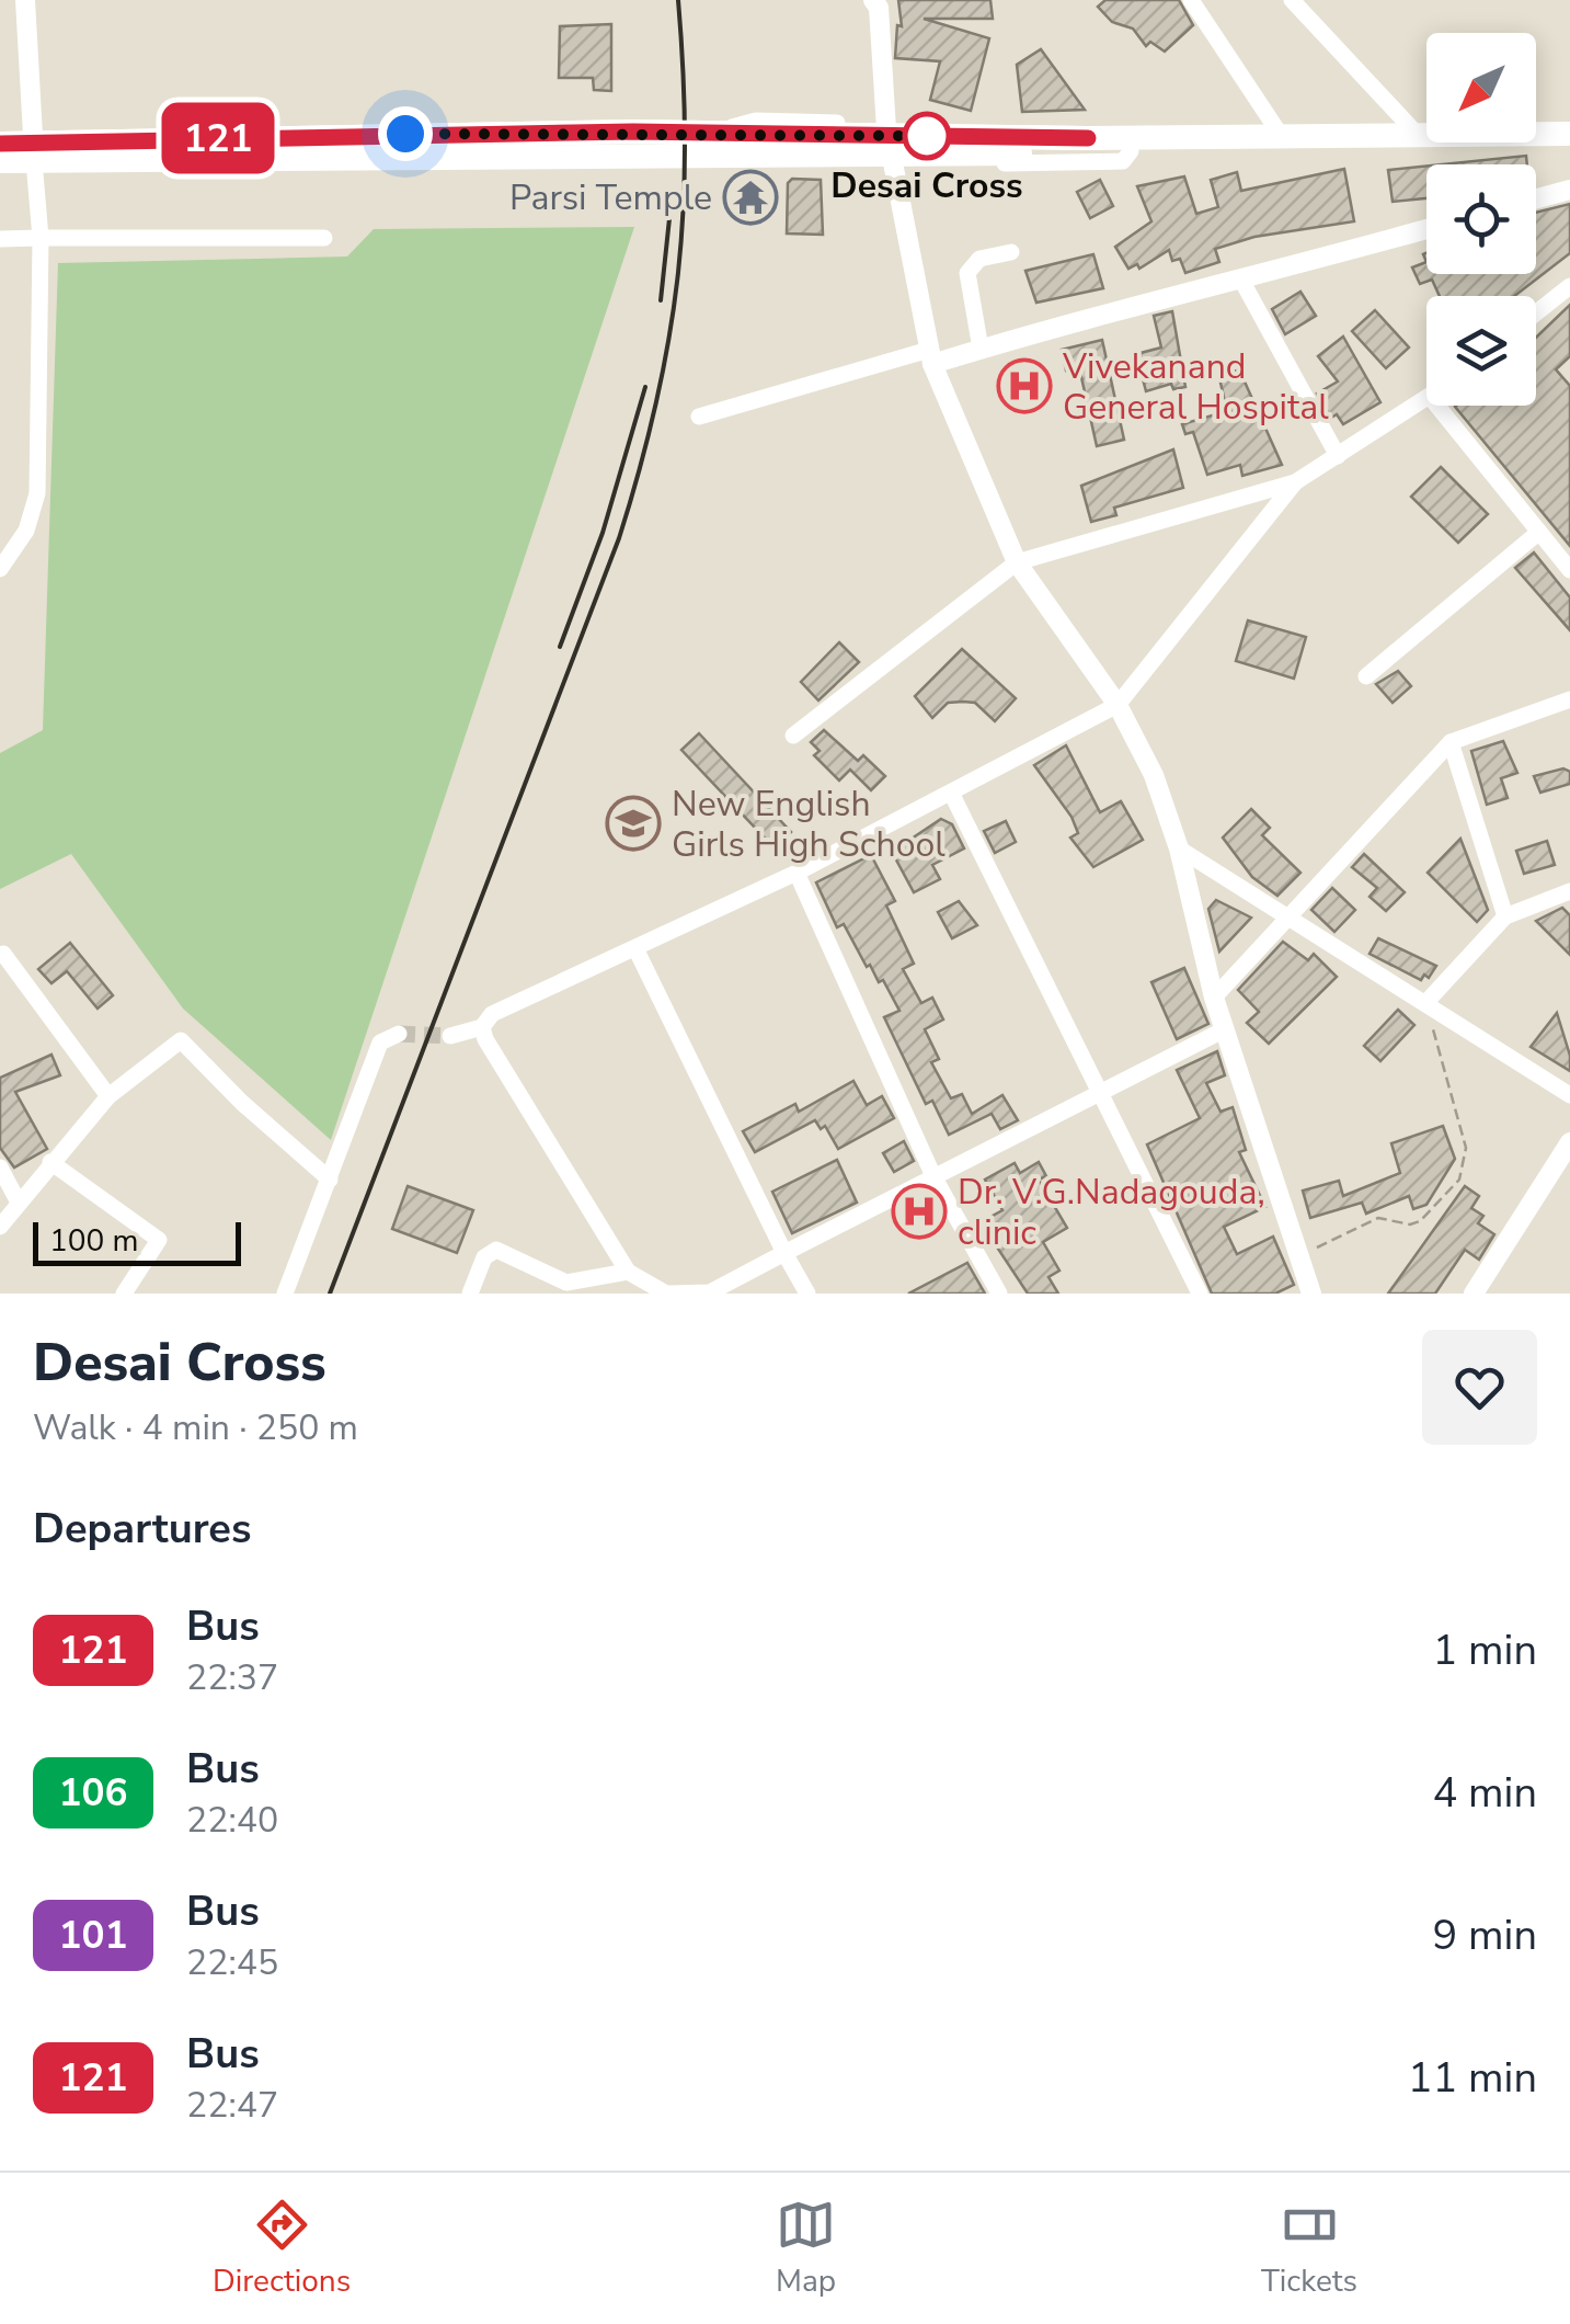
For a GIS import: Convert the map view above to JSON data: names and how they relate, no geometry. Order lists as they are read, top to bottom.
{
  "places": {
    "other": ["Desai Cross"],
    "temple": ["Parsi Temple"],
    "hospital": ["Vivekanand General Hospital", "Dr. V.G.Nadagouda, clinic"],
    "school or university": ["New English Girls High School"]
  },
  "lines": ["bus line 121"],
  "scale_bar": "100 m",
  "north": "bottom left",
  "page": {
    "on_map": "121",
    "scale": "100 m",
    "heading": [
      ["Desai Cross", "Walk · 4 min · 250 m"],
      "Departures"
    ],
    "list": [
      {
        "mark": "121",
        "name": "Bus",
        "note": "22:37",
        "value": "1 min"
      },
      {
        "mark": "106",
        "name": "Bus",
        "note": "22:40",
        "value": "4 min"
      },
      {
        "mark": "101",
        "name": "Bus",
        "note": "22:45",
        "value": "9 min"
      },
      {
        "mark": "121",
        "name": "Bus",
        "note": "22:47",
        "value": "11 min"
      }
    ],
    "tabs": ["Directions", "Map", "Tickets"]
  }
}
